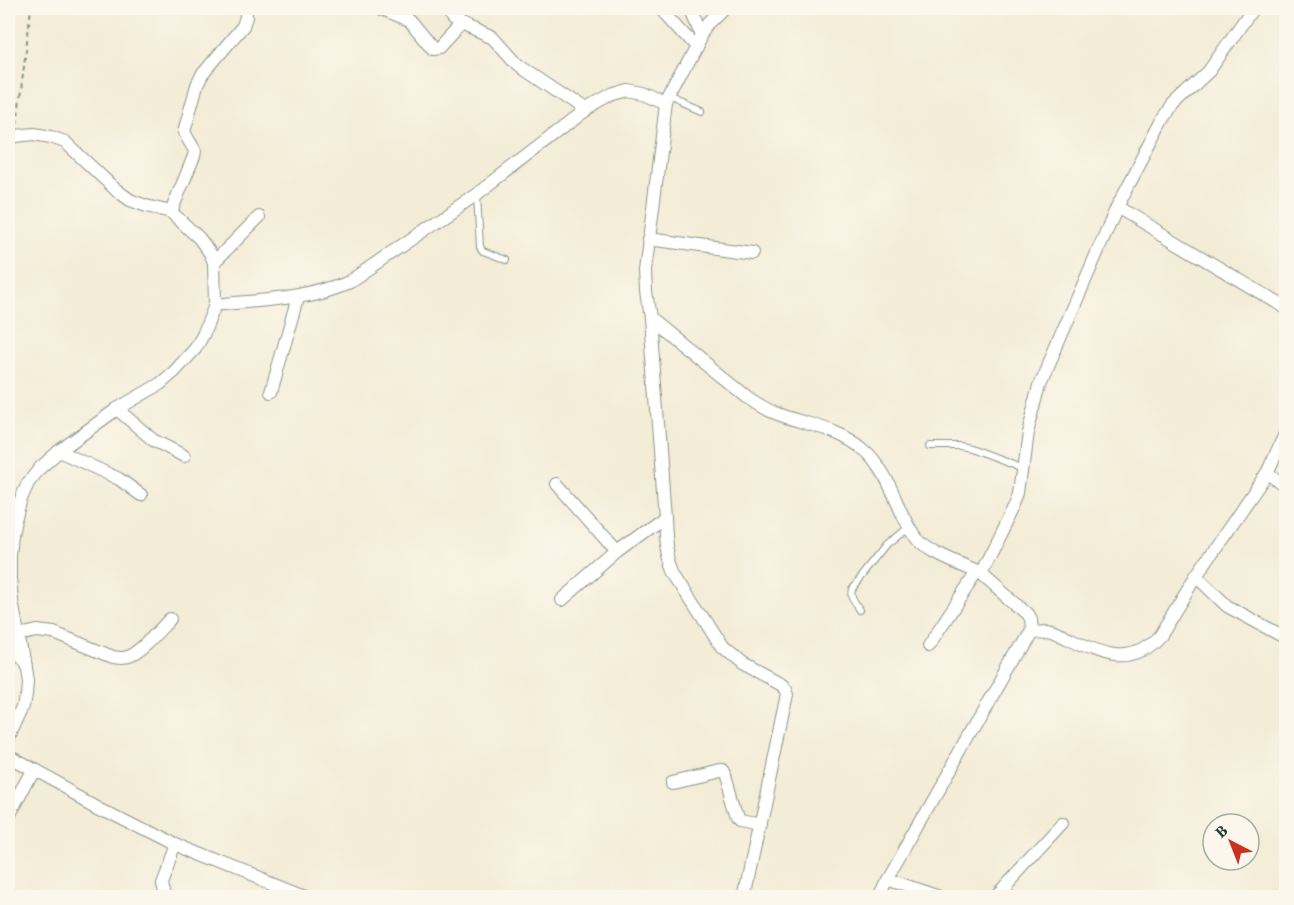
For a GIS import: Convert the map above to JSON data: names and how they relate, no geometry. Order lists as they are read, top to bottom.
{
  "north": "top left"
}
